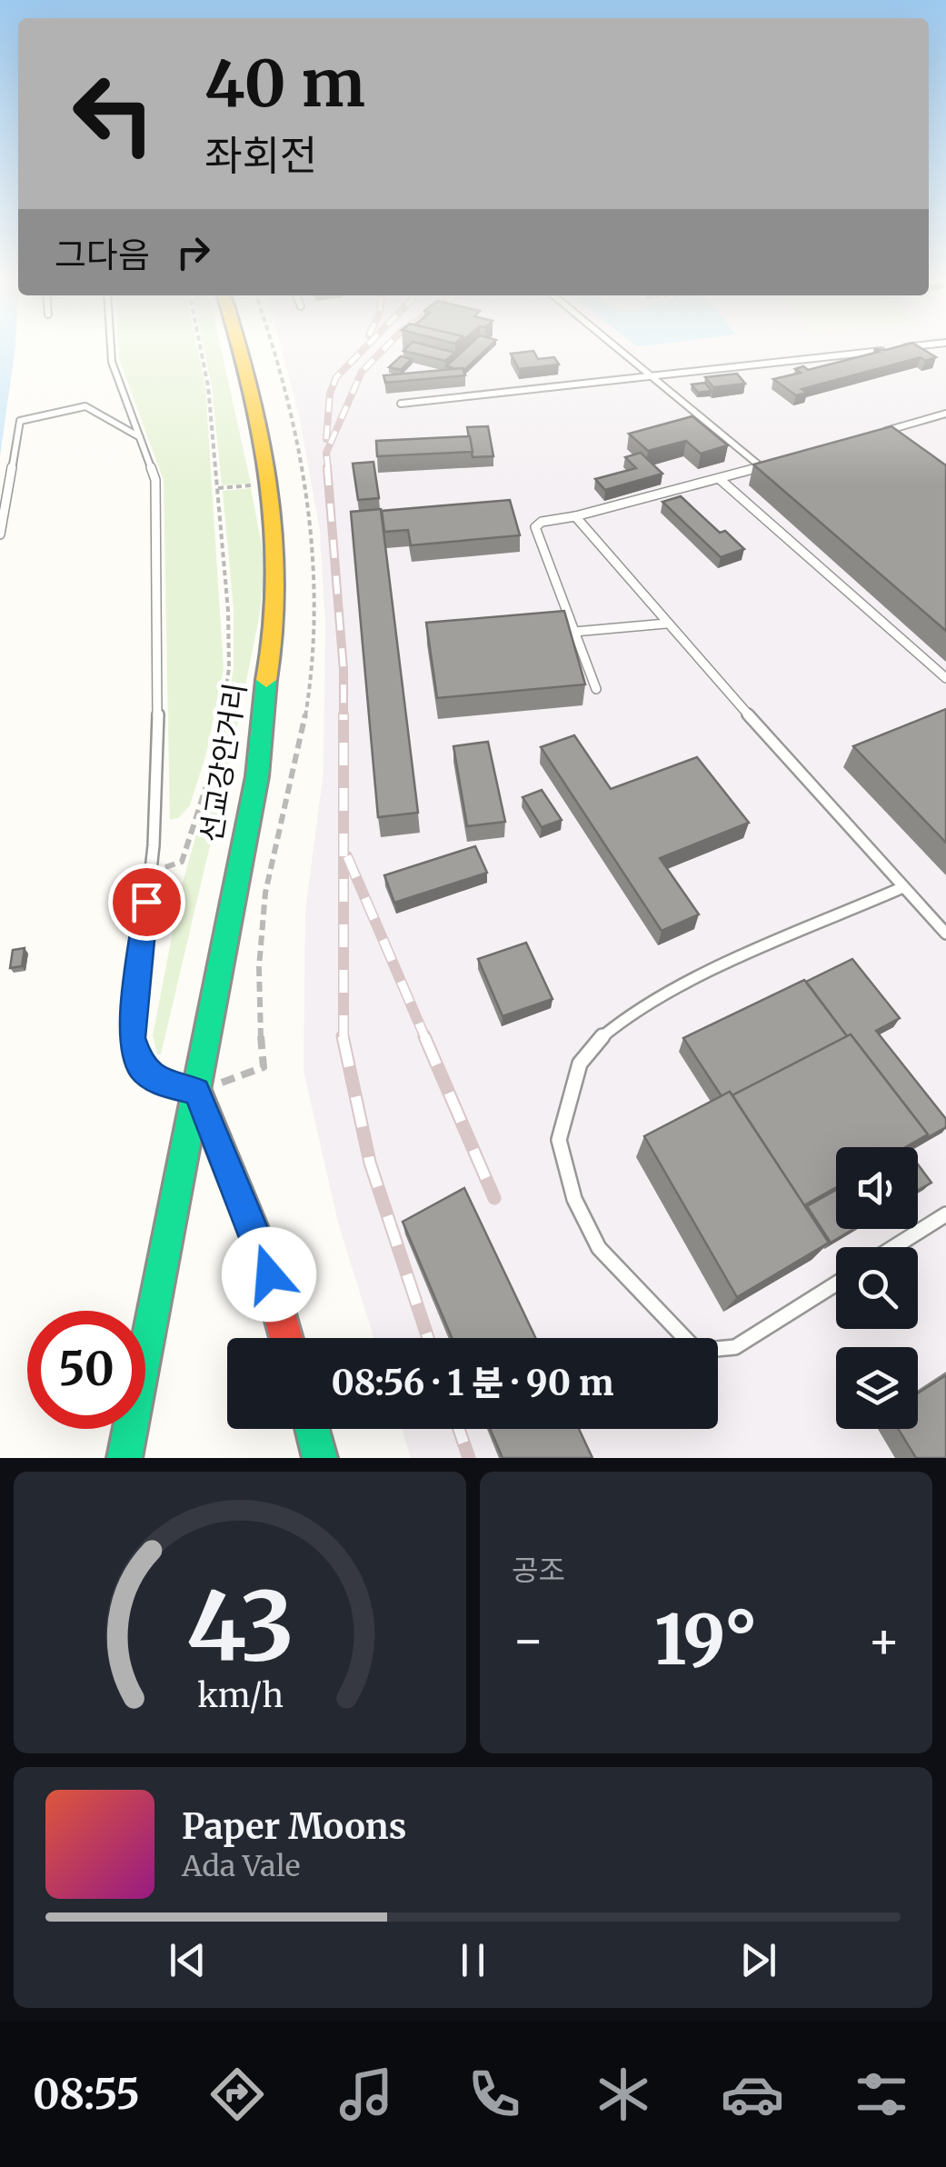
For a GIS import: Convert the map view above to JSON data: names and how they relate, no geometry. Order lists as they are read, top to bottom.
{
  "streets": {
    "main road": ["선교강안거리"]
  },
  "page": {
    "turn": ["40 m", "좌회전"],
    "then": "그다음",
    "limit": "50",
    "trip": "08:56 · 1 분 · 90 m",
    "tile": "공조",
    "heat": ["−", "19°", "+"],
    "song": ["Paper Moons", "Ada Vale"],
    "tabs": "08:55",
    "gauge": ["43", "km/h"]
  }
}
